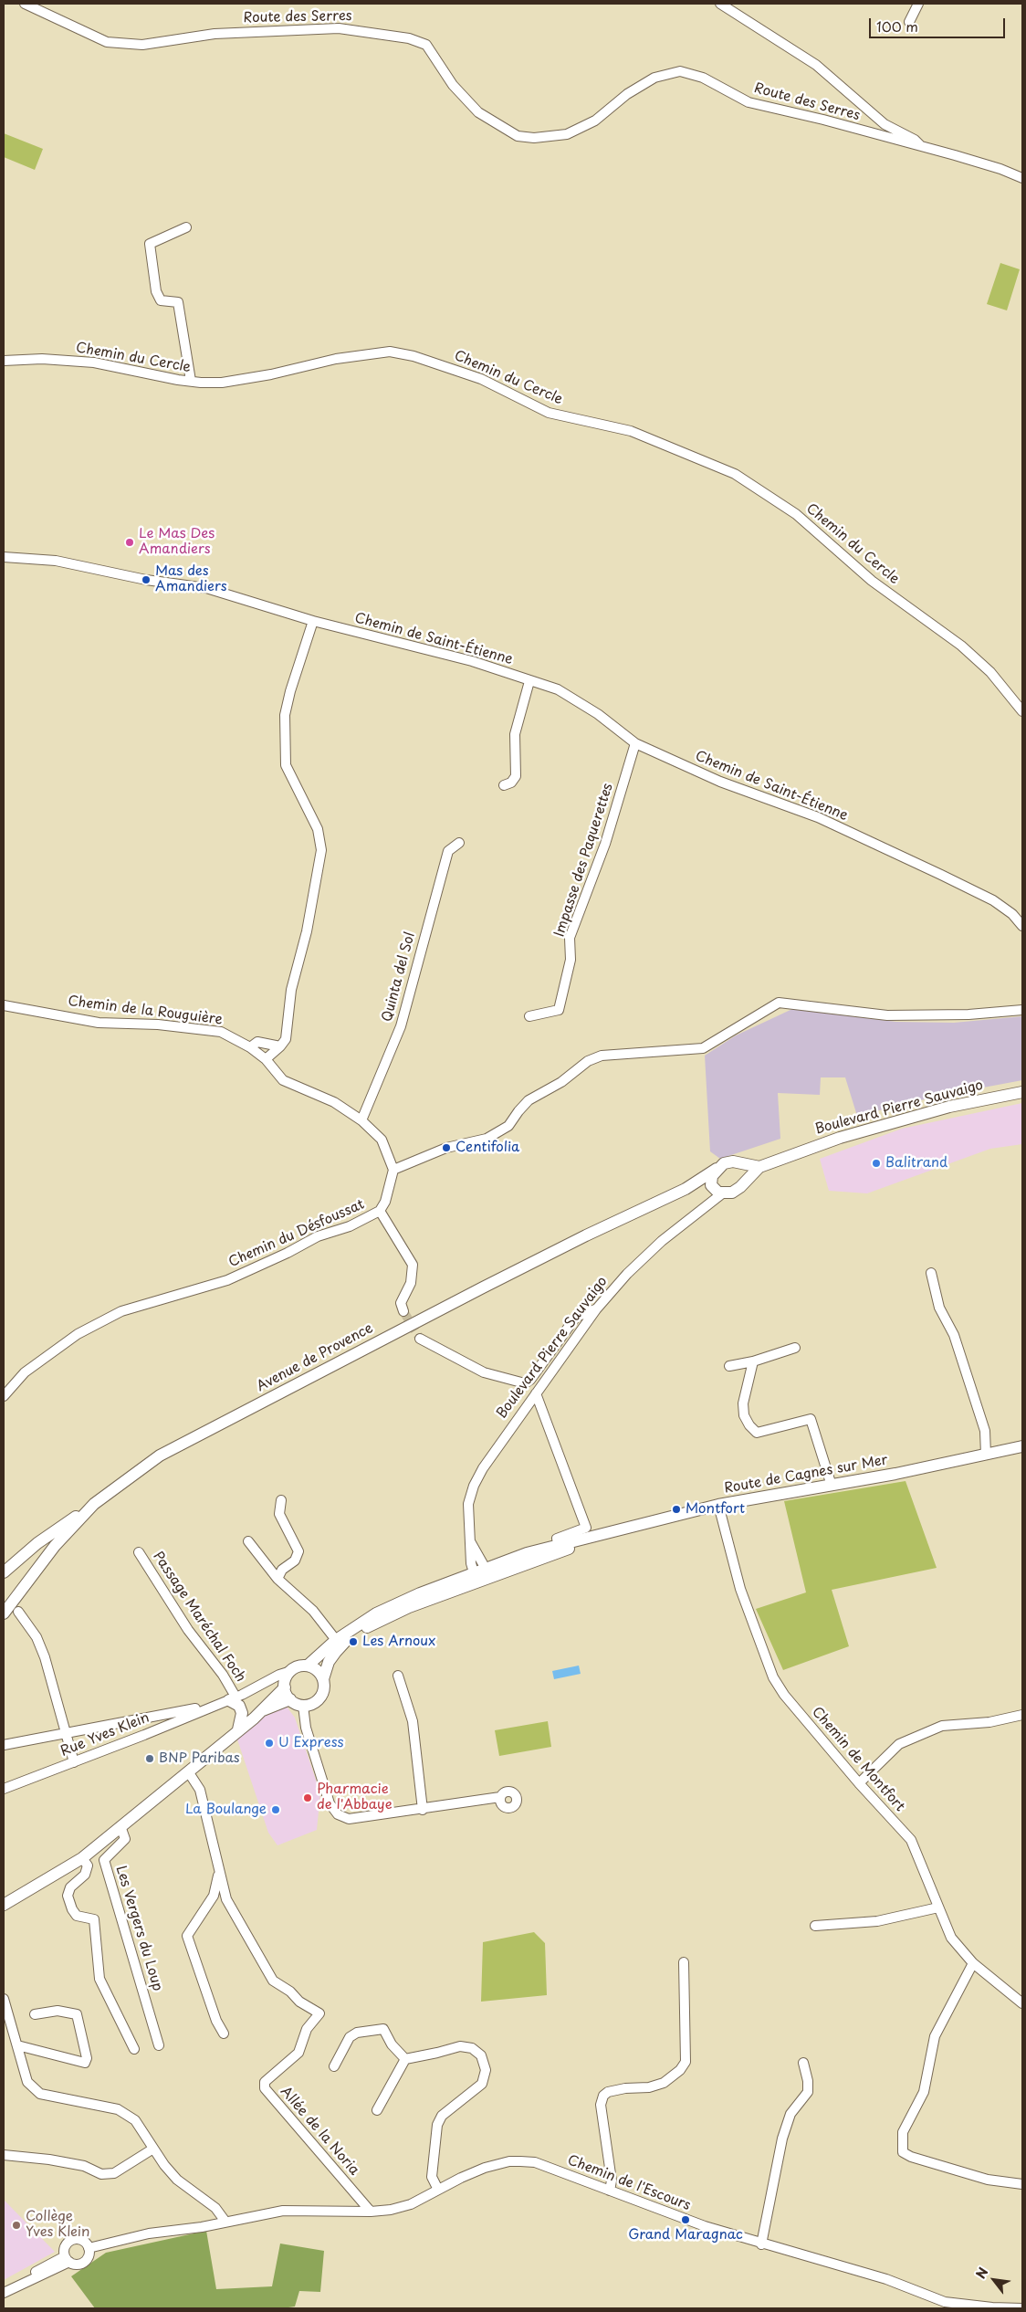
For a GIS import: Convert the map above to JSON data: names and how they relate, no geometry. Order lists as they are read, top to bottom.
{
  "streets": {
    "main road": ["Boulevard Pierre Sauvaigo", "Avenue de Provence", "Route de Cagnes sur Mer"],
    "street": [
      "Route des Serres",
      "Chemin du Cercle",
      "Chemin de Saint-Étienne",
      "Impasse des Paquerettes",
      "Quinta del Sol",
      "Chemin de la Rouguière",
      "Chemin du Désfoussat",
      "Passage Maréchal Foch",
      "Rue Yves Klein",
      "Chemin de Montfort",
      "Les Vergers du Loup",
      "Allée de la Noria",
      "Chemin de l'Escours"
    ]
  },
  "crossings": [
    ["Chemin de Saint-Étienne", "Impasse des Paquerettes"],
    ["Quinta del Sol", "Chemin de la Rouguière"],
    ["Chemin de la Rouguière", "Chemin du Désfoussat"],
    ["Boulevard Pierre Sauvaigo", "Avenue de Provence"],
    ["Boulevard Pierre Sauvaigo", "Route de Cagnes sur Mer"],
    ["Route de Cagnes sur Mer", "Chemin de Montfort"],
    ["Allée de la Noria", "Chemin de l'Escours"]
  ],
  "places": [
    "Le Mas Des Amandiers",
    "Mas des Amandiers",
    "Centifolia",
    "Balitrand",
    "Montfort",
    "Les Arnoux",
    "U Express",
    "BNP Paribas",
    "Pharmacie de l'Abbaye",
    "La Boulange",
    "Grand Maragnac",
    "Collège Yves Klein"
  ],
  "scale_bar": "100 m",
  "north": "top left"
}
